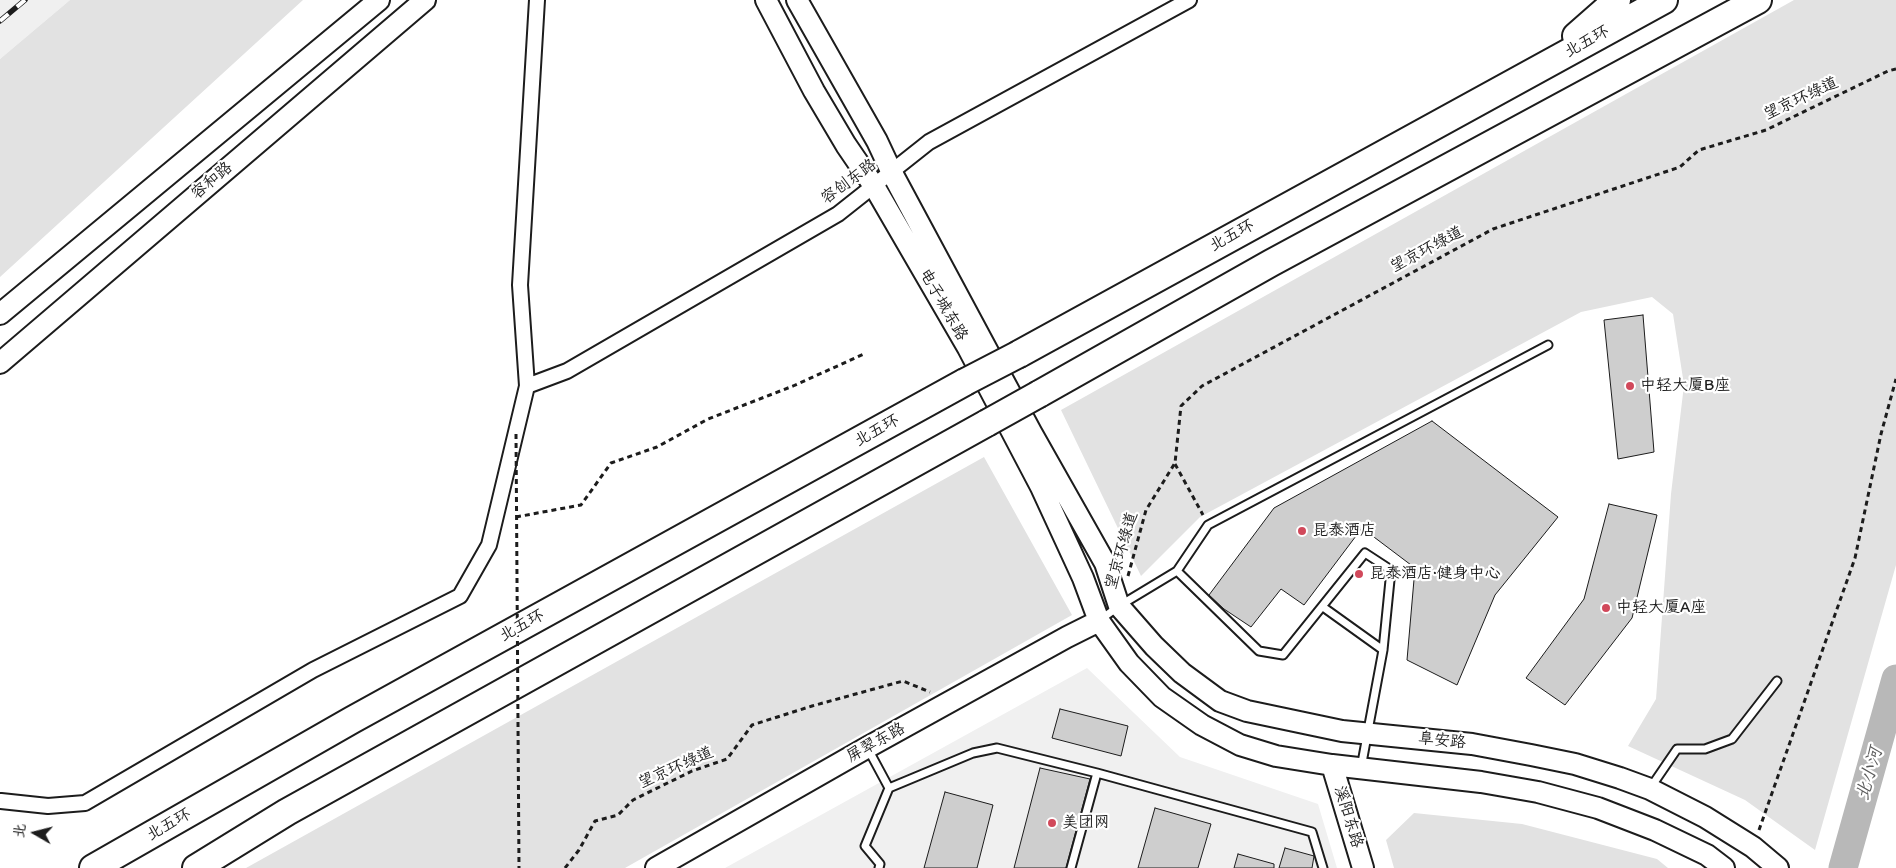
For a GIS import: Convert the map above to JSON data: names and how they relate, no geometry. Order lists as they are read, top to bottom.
{
  "streets": {
    "highway": ["北五环"],
    "main road": [
      "容和路",
      "电子城东路",
      "阜安路",
      "屏翠东路",
      "溪阳东路"
    ],
    "street": ["容创东路"],
    "path": ["望京环绿道"]
  },
  "crossings": [
    ["望京环绿道", "电子城东路"],
    ["望京环绿道", "阜安路"],
    ["望京环绿道", "屏翠东路"],
    ["容创东路", "电子城东路"],
    ["电子城东路", "阜安路"],
    ["电子城东路", "屏翠东路"]
  ],
  "water": ["北小河"],
  "places": [
    "中轻大厦B座",
    "昆泰酒店",
    "昆泰酒店·健身中心",
    "中轻大厦A座",
    "美团网"
  ],
  "north": "left"
}
